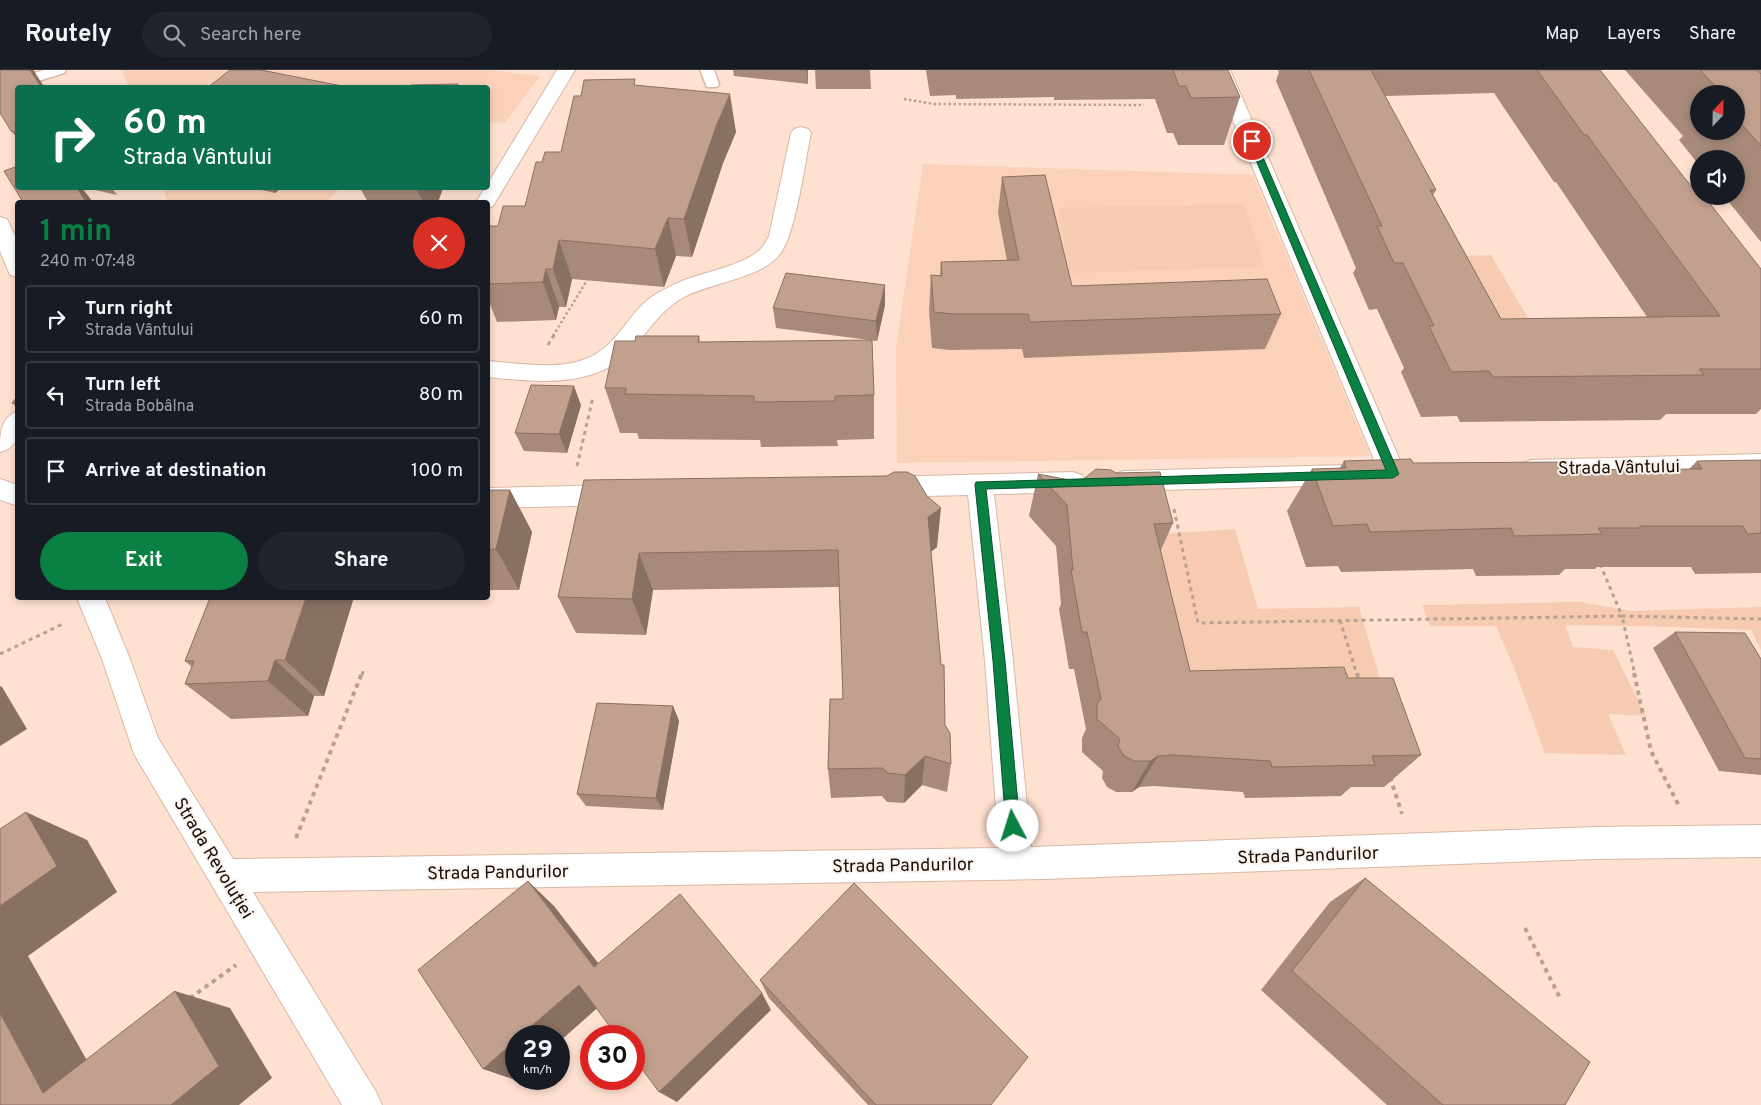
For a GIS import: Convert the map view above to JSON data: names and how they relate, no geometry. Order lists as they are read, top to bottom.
{
  "streets": {
    "street": ["Strada Vântului", "Strada Pandurilor", "Strada Revoluției"]
  },
  "crossings": [
    ["Strada Pandurilor", "Strada Revoluției"]
  ],
  "north": "top",
  "page": {
    "header": "Routely",
    "search": "Search here",
    "nav": ["Map", "Layers", "Share"],
    "turn": ["60 m", "Strada Vântului"],
    "heading": ["1 min", "240 m · 07:48"],
    "list": [
      {
        "name": "Turn right",
        "note": "Strada Vântului",
        "value": "60 m"
      },
      {
        "name": "Turn left",
        "note": "Strada Bobâlna",
        "value": "80 m"
      },
      {
        "name": "Arrive at destination",
        "value": "100 m"
      }
    ],
    "buttons": ["Exit", "Share"],
    "speed": "29 km/h",
    "limit": "30"
  }
}
